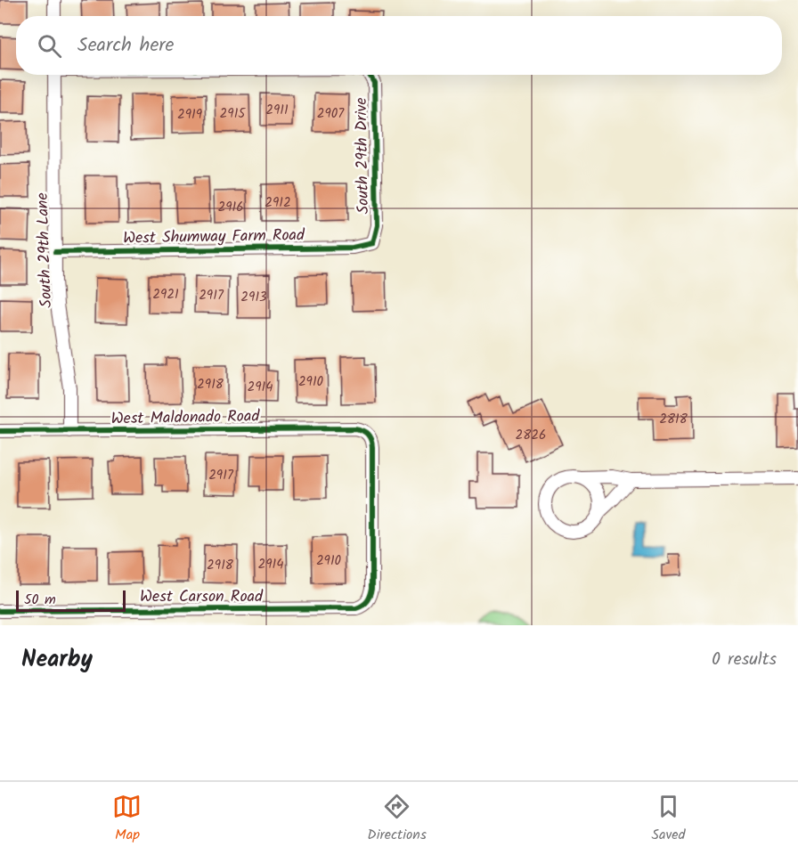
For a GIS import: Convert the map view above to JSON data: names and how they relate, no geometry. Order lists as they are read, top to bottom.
{
  "streets": {
    "street": [
      "South 29th Drive",
      "West Shumway Farm Road",
      "South 29th Lane",
      "West Maldonado Road",
      "West Carson Road"
    ]
  },
  "crossings": [
    ["South 29th Drive", "West Shumway Farm Road"],
    ["West Shumway Farm Road", "South 29th Lane"],
    ["South 29th Lane", "West Maldonado Road"],
    ["West Maldonado Road", "West Carson Road"]
  ],
  "house_numbers": [
    "2911",
    "2915",
    "2907",
    "2919",
    "2912",
    "2916",
    "2921",
    "2917",
    "2913",
    "2910",
    "2918",
    "2914",
    "2818",
    "2826",
    "2917",
    "2910",
    "2914",
    "2918"
  ],
  "scale_bar": "50 m",
  "page": {
    "search": "Search here",
    "scale": "50 m",
    "heading": ["Nearby", "0 results"],
    "nav": ["Map", "Directions", "Saved"]
  }
}
